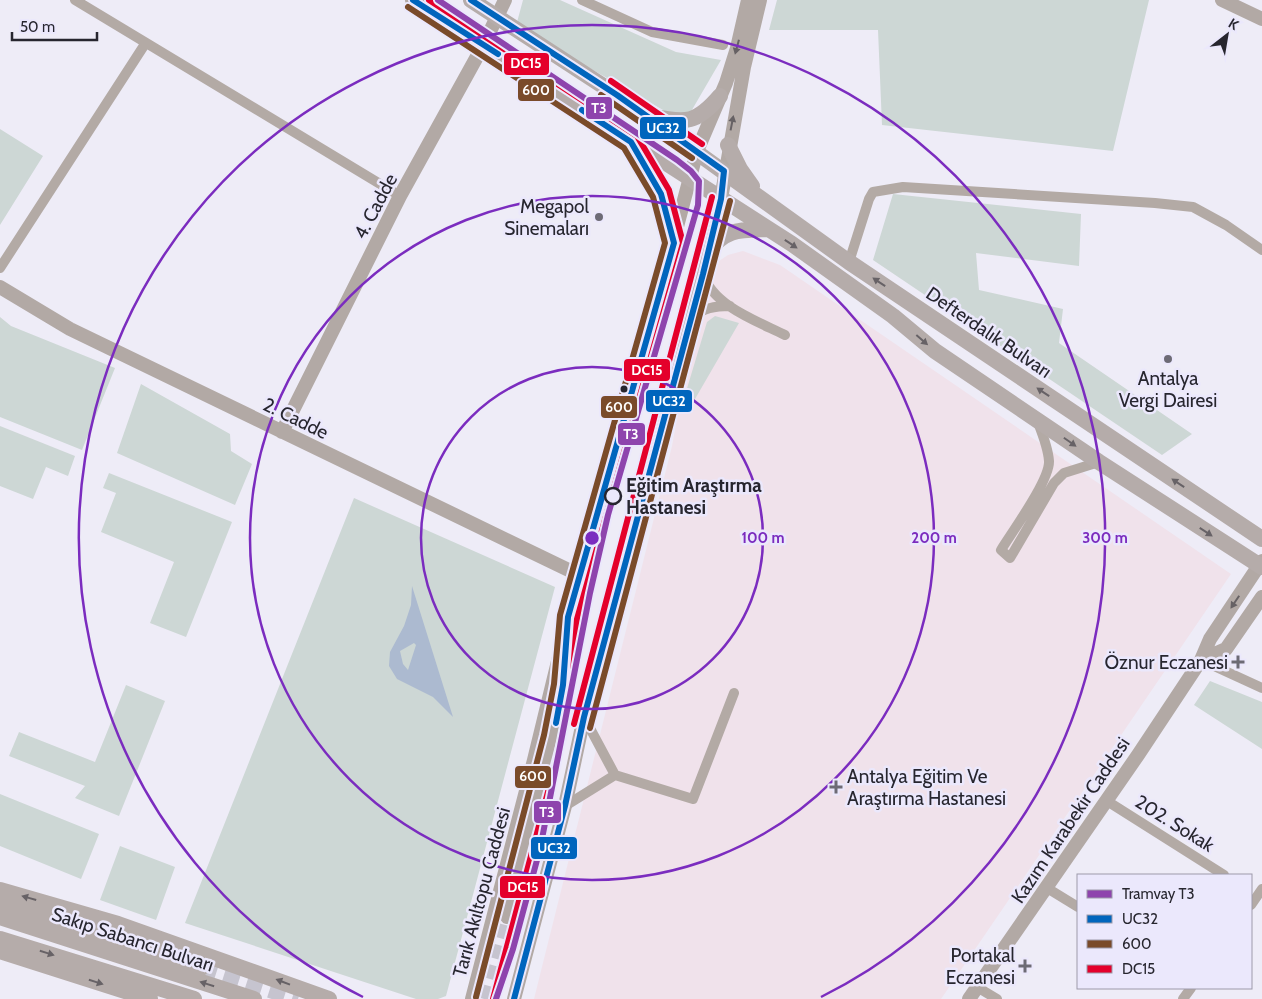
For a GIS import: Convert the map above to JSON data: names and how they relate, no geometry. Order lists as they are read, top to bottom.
{
  "streets": {
    "main road": [
      "4. Cadde",
      "Defterdalık Bulvarı",
      "2. Cadde",
      "Kazım Karabekir Caddesi",
      "Tarık Akıltopu Caddesi",
      "Sakıp Sabancı Bulvarı"
    ],
    "street": ["202. Sokak"]
  },
  "crossings": [
    ["4. Cadde", "Defterdalık Bulvarı"],
    ["4. Cadde", "2. Cadde"],
    ["Defterdalık Bulvarı", "Tarık Akıltopu Caddesi"],
    ["2. Cadde", "Tarık Akıltopu Caddesi"],
    ["Kazım Karabekir Caddesi", "202. Sokak"]
  ],
  "places": {
    "other": ["Megapol Sinemaları", "Antalya Vergi Dairesi", "Eğitim Araştırma Hastanesi"],
    "health": ["Öznur Eczanesi", "Antalya Eğitim Ve Araştırma Hastanesi", "Portakal Eczanesi"]
  },
  "lines": [
    "tram line T3",
    "transit line UC32",
    "transit line DC15",
    "transit line 600"
  ],
  "legend": [
    "Tramvay T3",
    "UC32",
    "600",
    "DC15"
  ],
  "scale_bar": "50 m",
  "north": "top right",
  "rings": ["100 m", "200 m", "300 m"]
}
